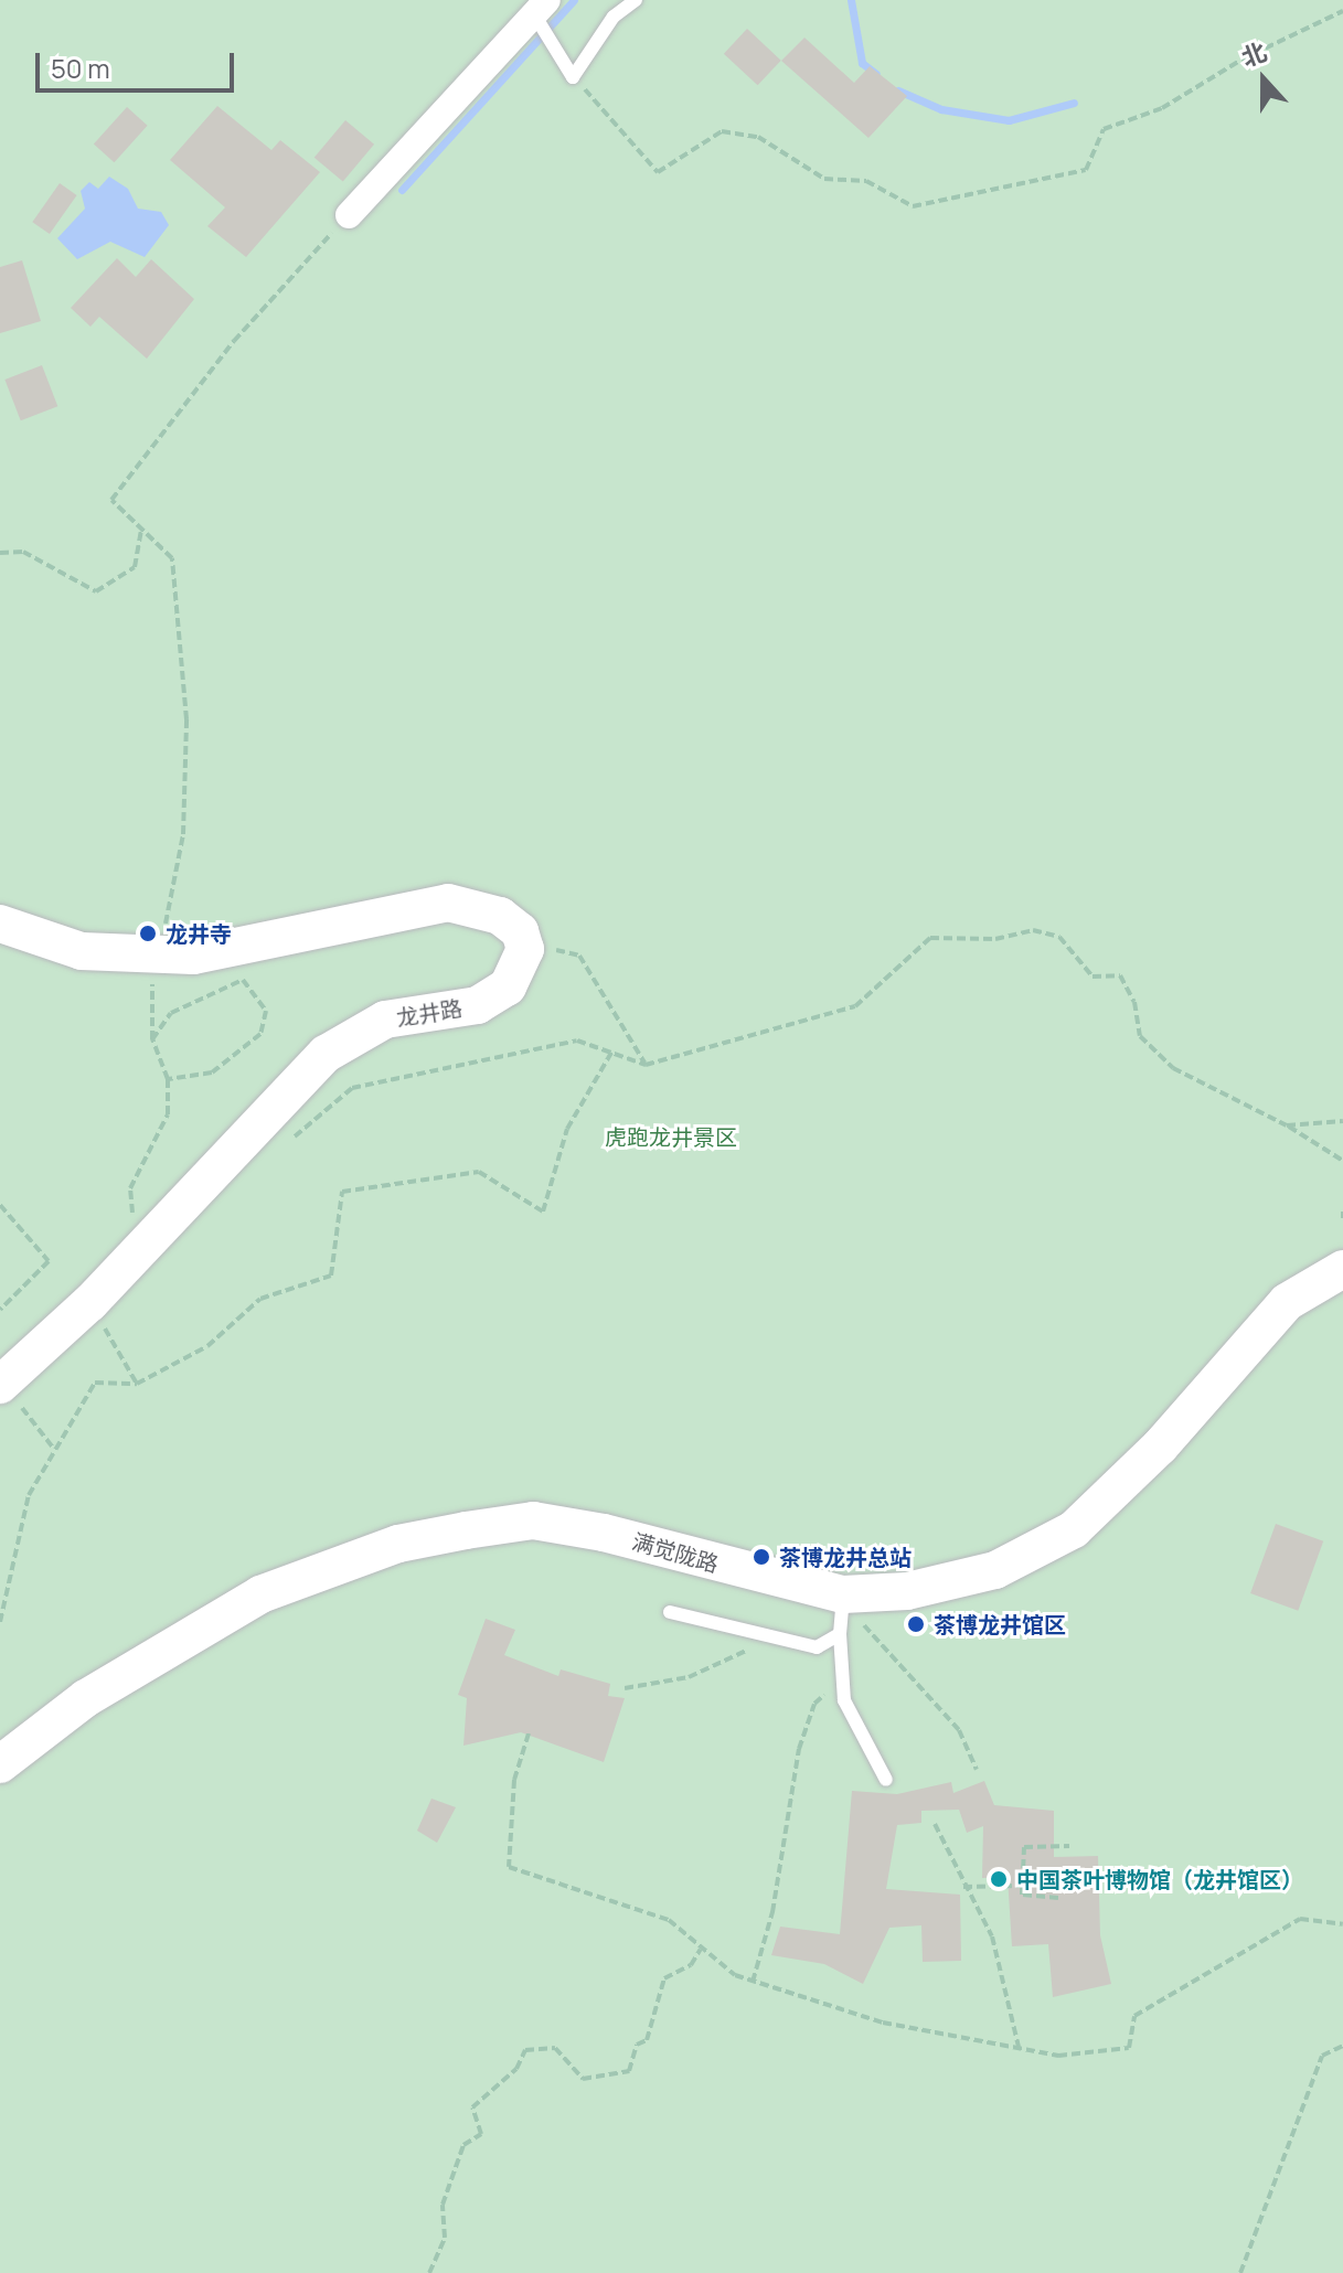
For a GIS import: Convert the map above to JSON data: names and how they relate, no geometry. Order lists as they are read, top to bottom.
{
  "streets": {
    "street": ["龙井路", "满觉陇路"]
  },
  "parks": ["虎跑龙井景区"],
  "places": [
    "龙井寺",
    "茶博龙井总站",
    "茶博龙井馆区",
    "中国茶叶博物馆（龙井馆区）"
  ],
  "scale_bar": "50 m",
  "north": "top"
}
